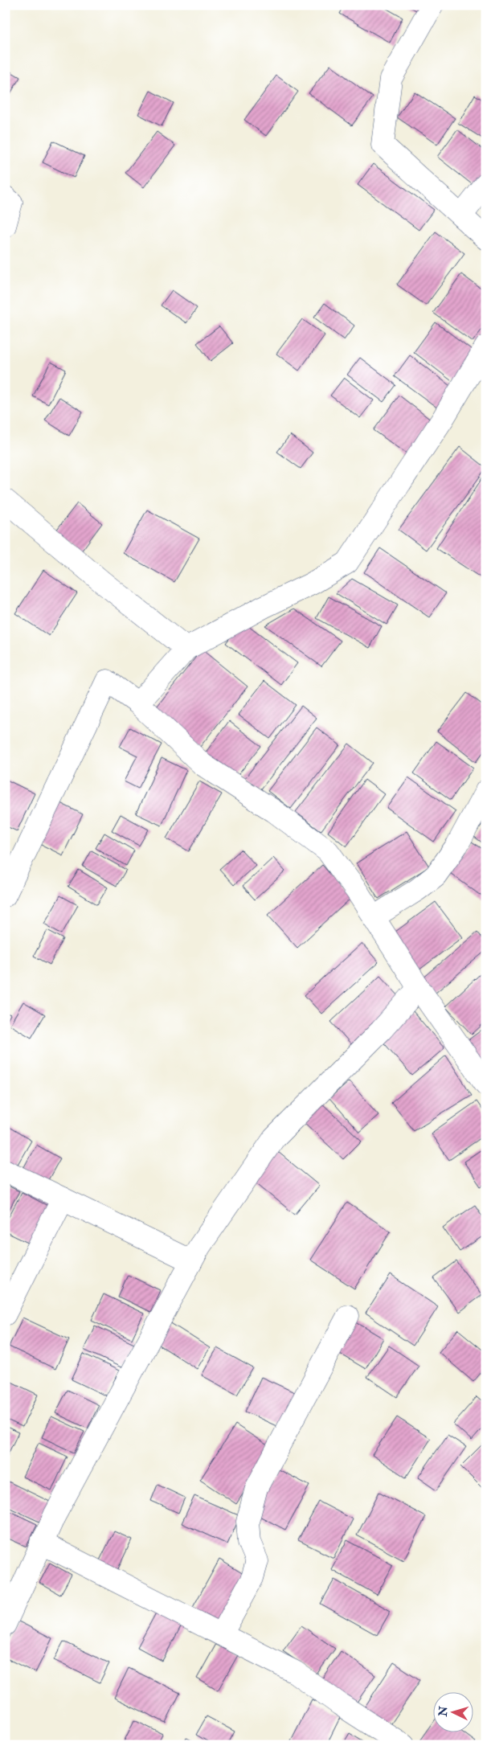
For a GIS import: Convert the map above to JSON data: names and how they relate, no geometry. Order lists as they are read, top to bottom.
{
  "north": "left"
}
